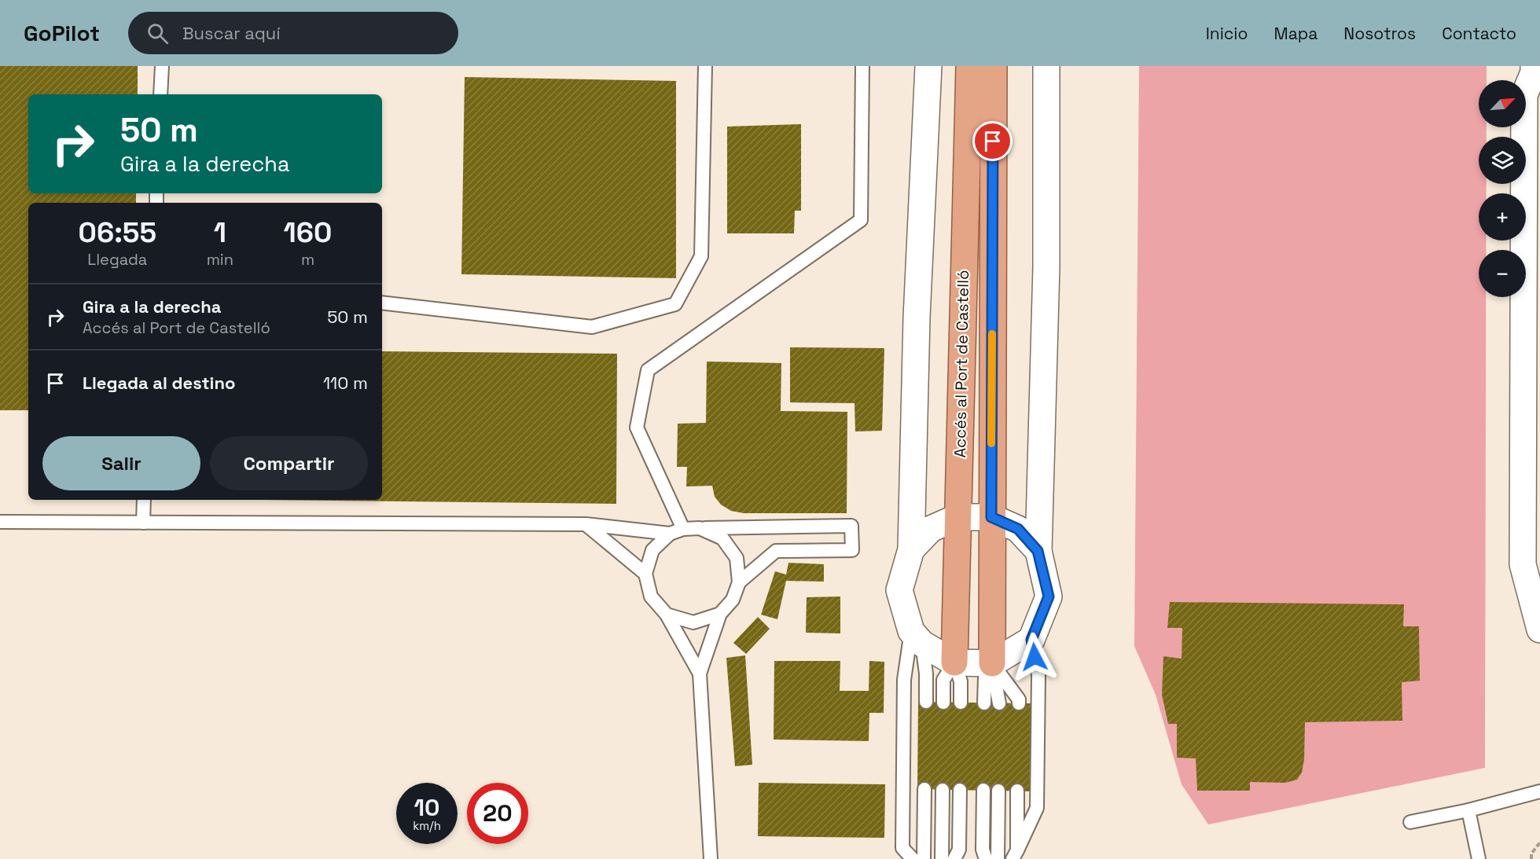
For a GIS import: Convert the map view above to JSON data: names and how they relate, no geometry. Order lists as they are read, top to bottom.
{
  "streets": {
    "highway": ["Accés al Port de Castelló"]
  },
  "north": "top right",
  "page": {
    "header": "GoPilot",
    "search": "Buscar aquí",
    "nav": [
      "Inicio",
      "Mapa",
      "Nosotros",
      "Contacto"
    ],
    "map_buttons": ["+", "−"],
    "turn": ["50 m", "Gira a la derecha"],
    "eta": [
      "06:55",
      "Llegada",
      "1",
      "min",
      "160",
      "m"
    ],
    "list": [
      {
        "name": "Gira a la derecha",
        "note": "Accés al Port de Castelló",
        "value": "50 m"
      },
      {
        "name": "Llegada al destino",
        "value": "110 m"
      }
    ],
    "buttons": ["Salir", "Compartir"],
    "speed": "10 km/h",
    "limit": "20"
  }
}
